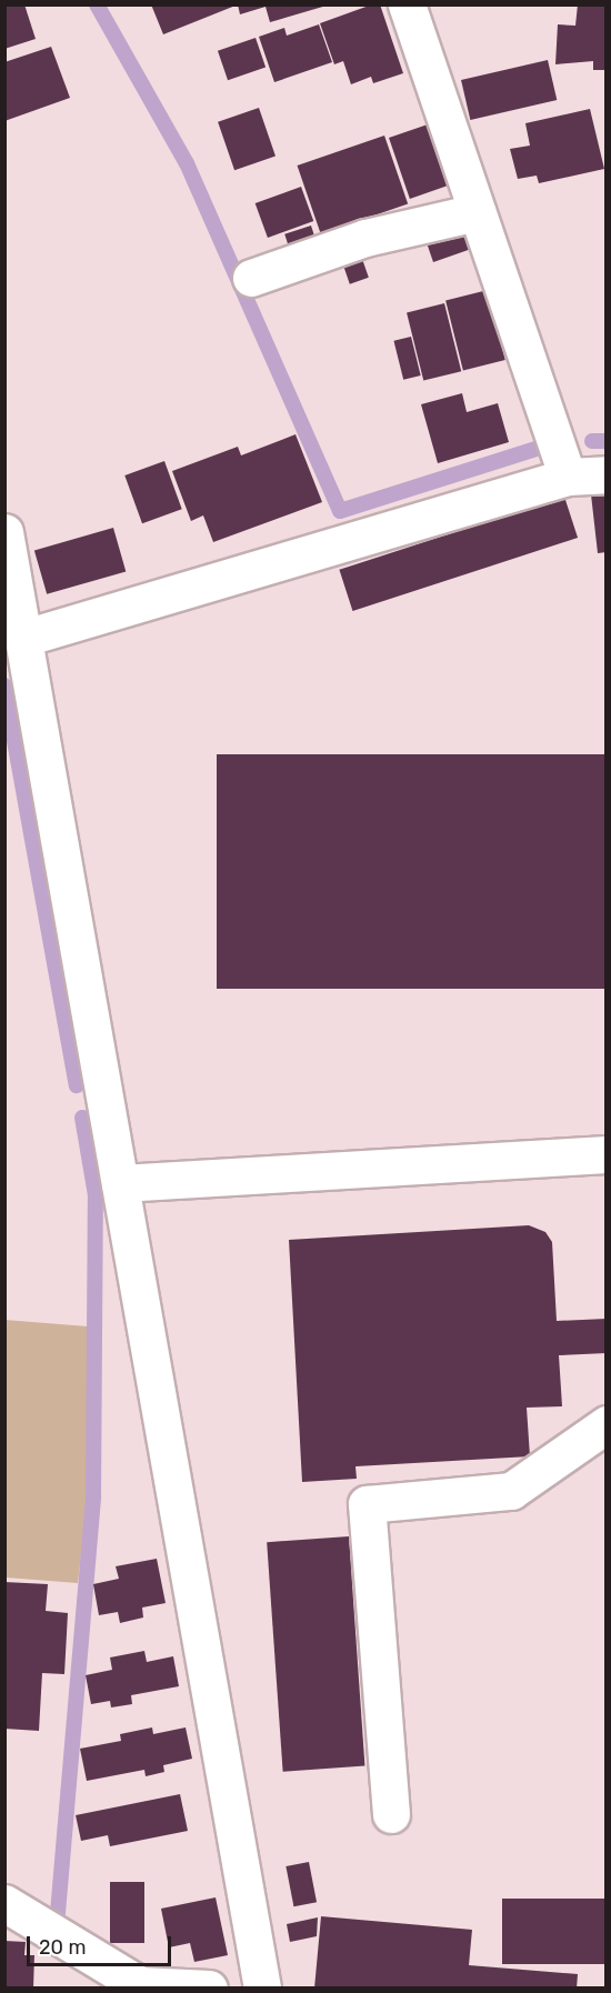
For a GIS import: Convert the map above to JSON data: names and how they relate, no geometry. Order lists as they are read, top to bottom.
{
  "scale_bar": "20 m"
}
